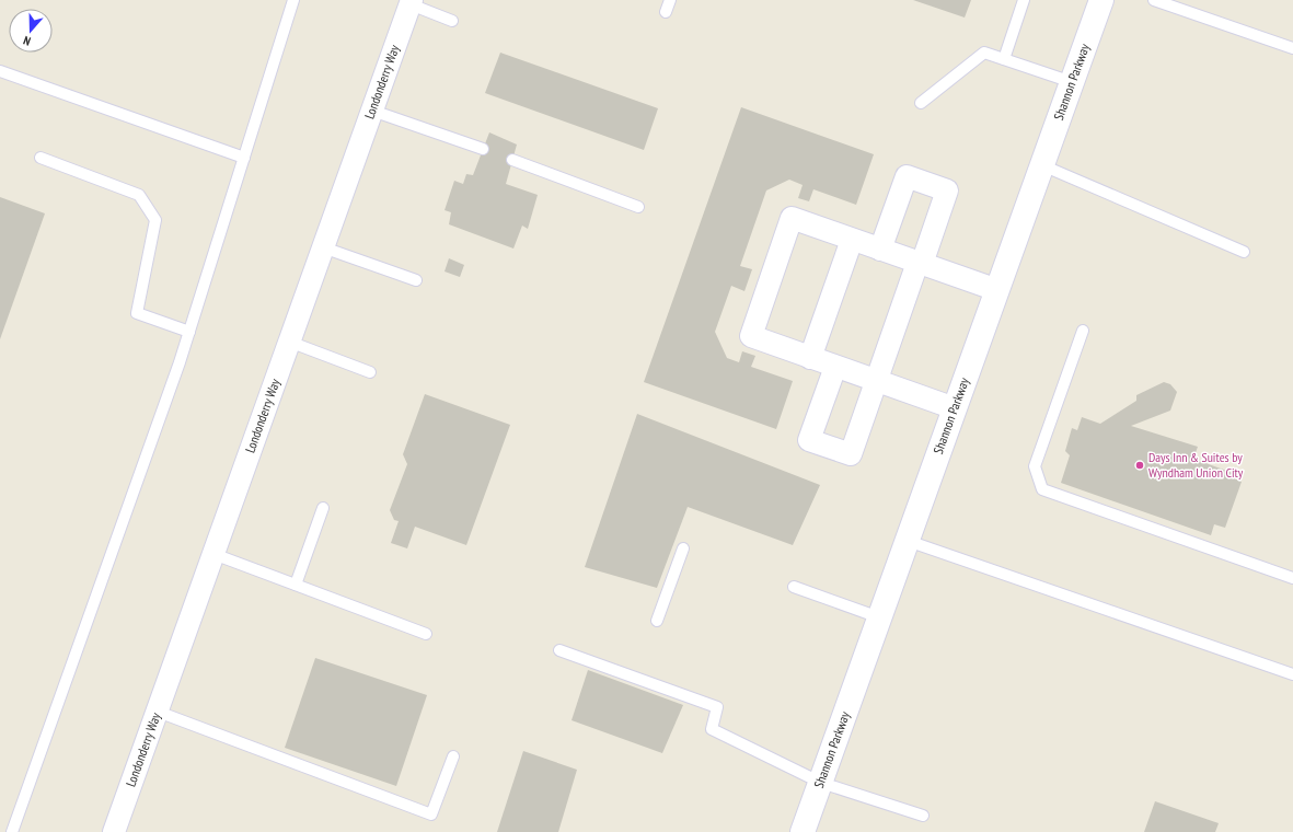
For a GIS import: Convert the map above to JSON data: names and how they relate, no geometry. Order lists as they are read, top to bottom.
{
  "streets": {
    "street": ["Londonderry Way", "Shannon Parkway"]
  },
  "places": ["Days Inn & Suites by Wyndham Union City"],
  "north": "bottom"
}
